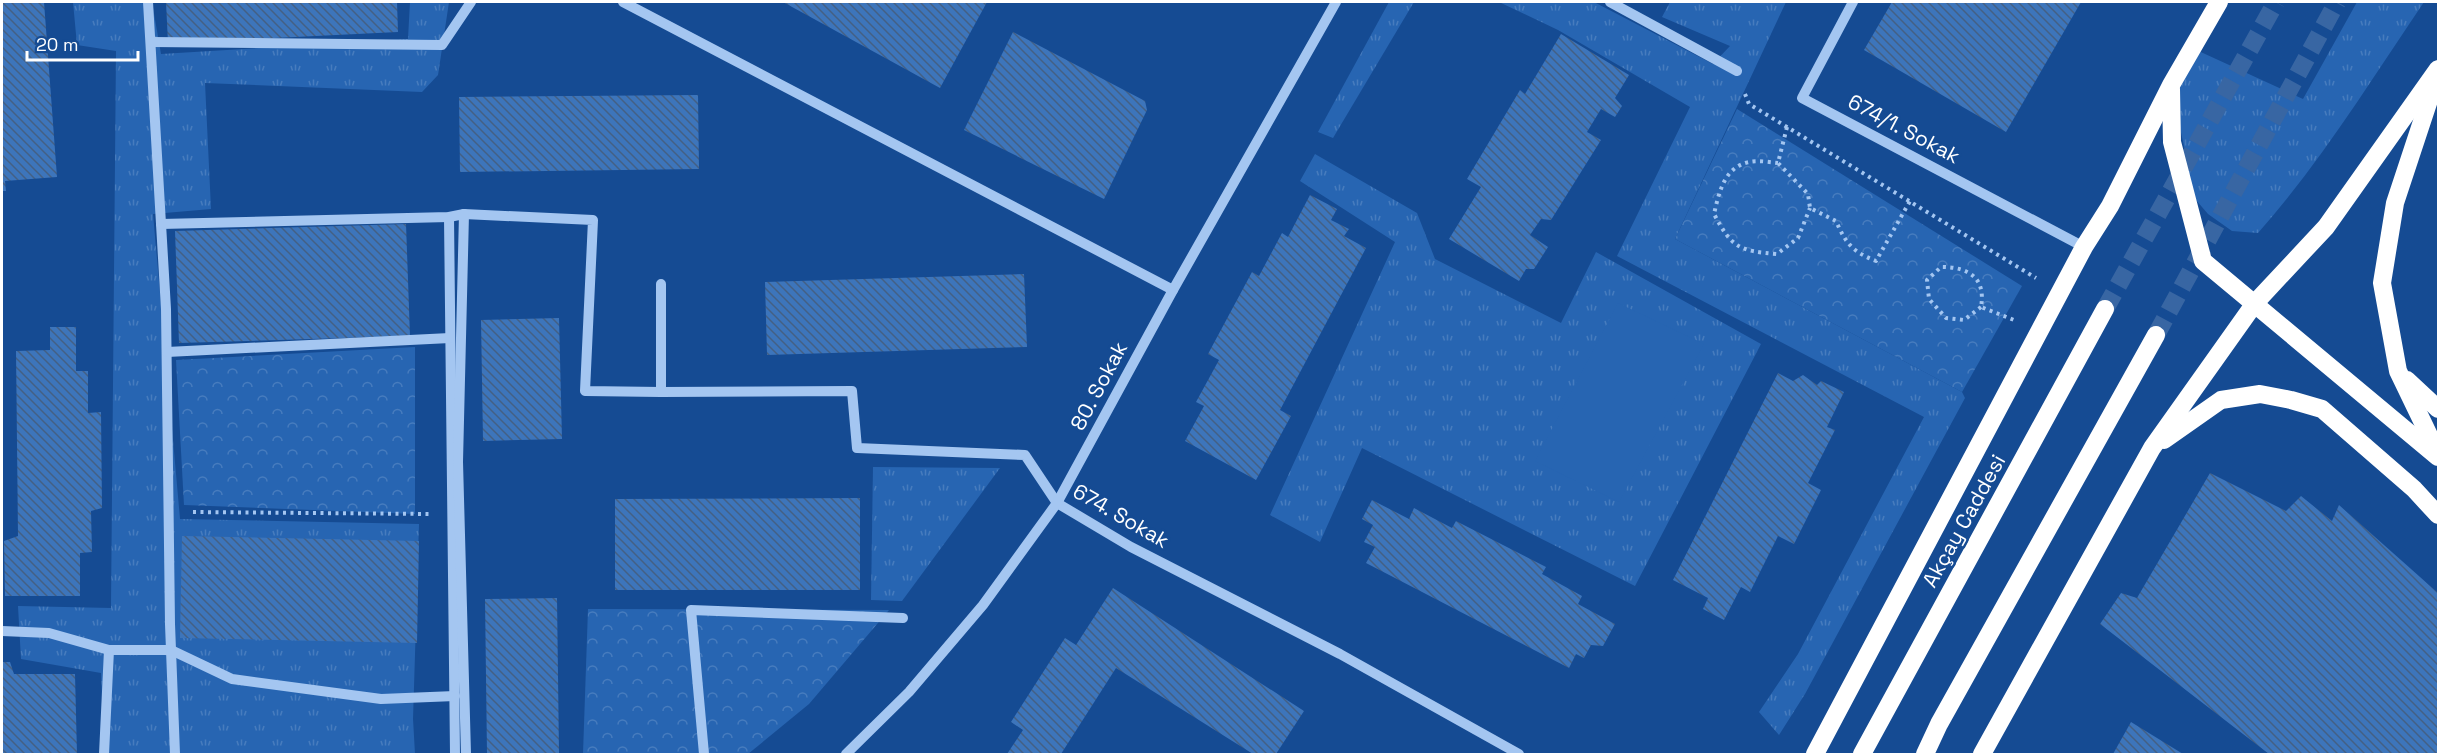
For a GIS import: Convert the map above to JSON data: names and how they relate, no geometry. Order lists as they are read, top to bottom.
{
  "streets": {
    "highway": ["Akçay Caddesi"],
    "street": ["674/1. Sokak", "80. Sokak", "674. Sokak"]
  },
  "crossings": [
    ["80. Sokak", "674. Sokak"]
  ],
  "scale_bar": "20 m"
}
